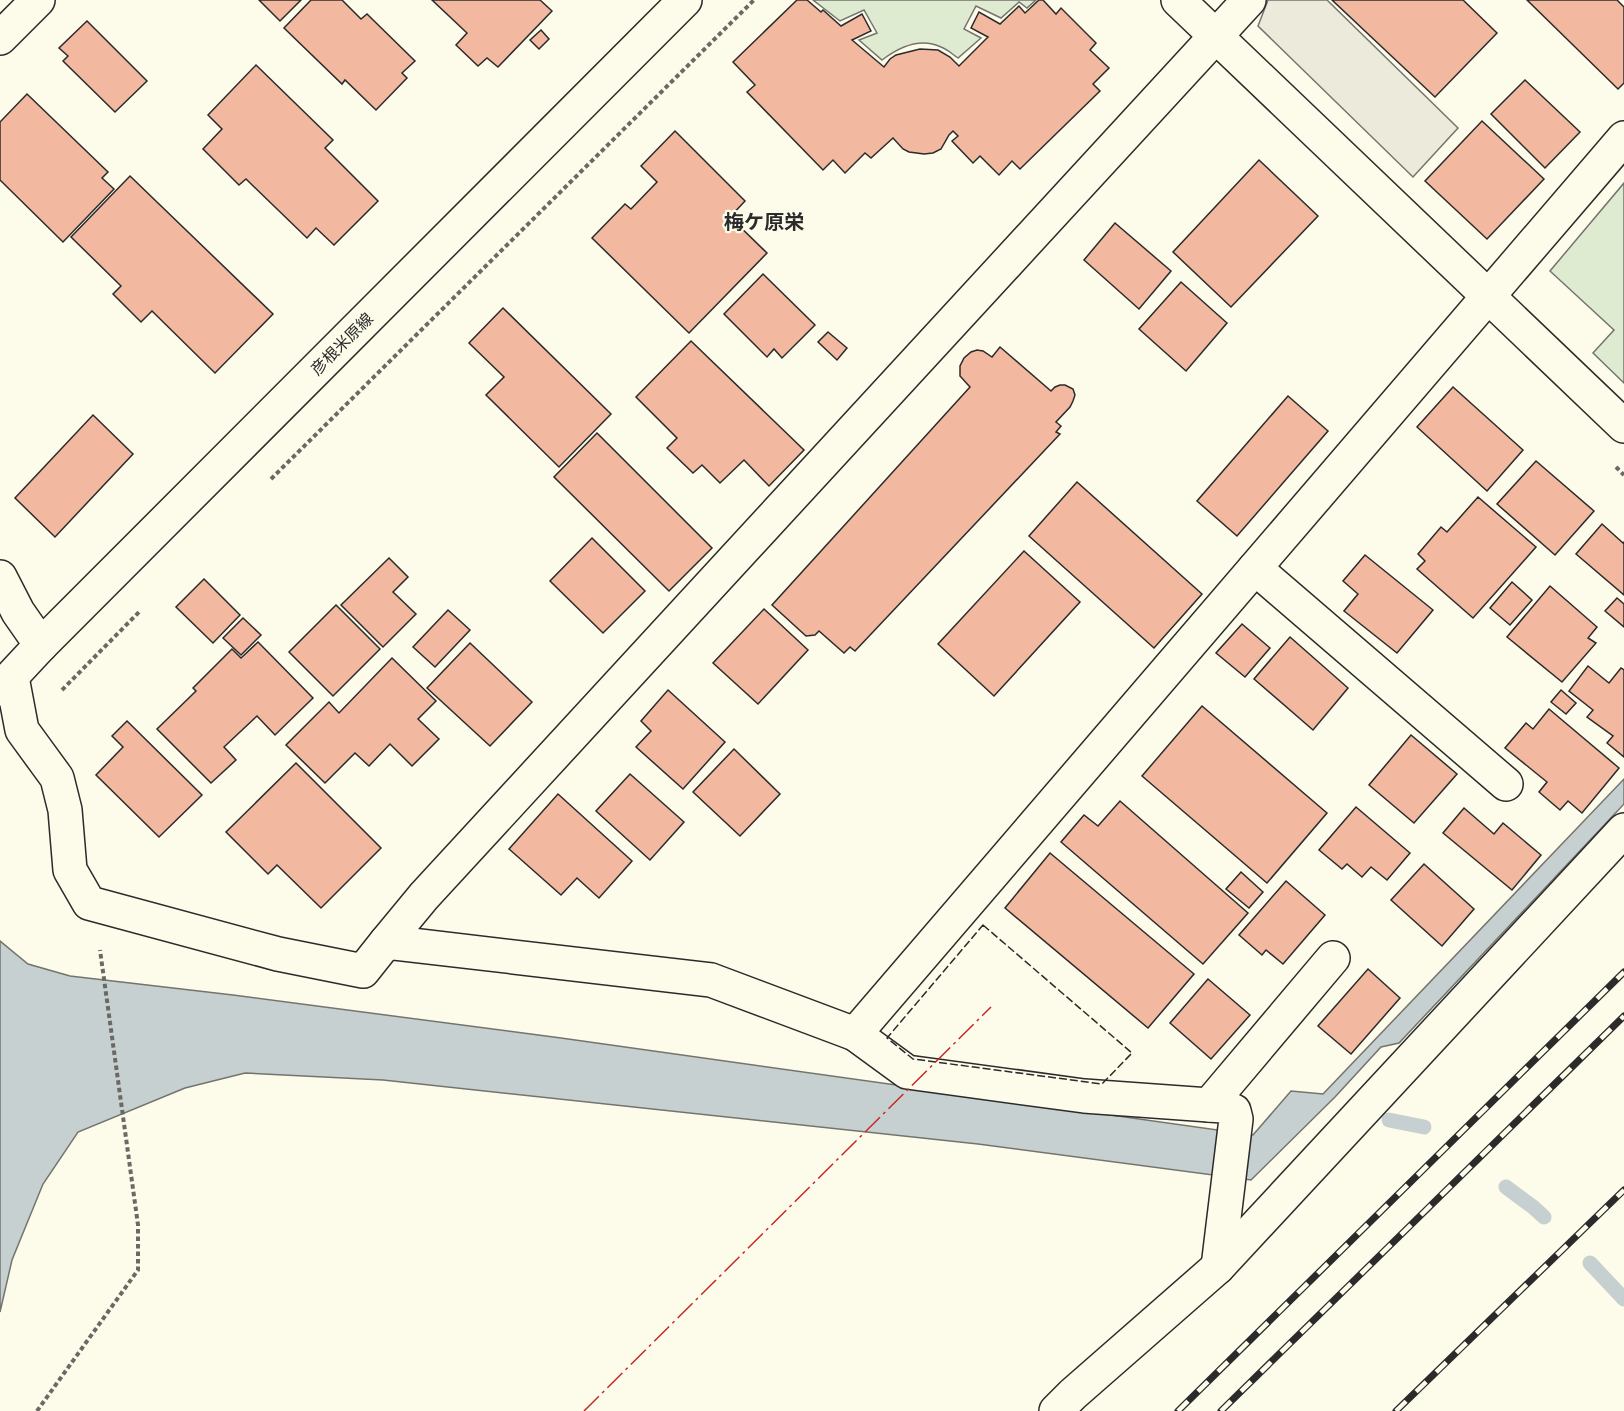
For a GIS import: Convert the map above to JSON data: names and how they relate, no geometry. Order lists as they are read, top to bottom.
{
  "streets": {
    "street": ["彦根米原線"]
  },
  "districts": ["梅ケ原栄"]
}
